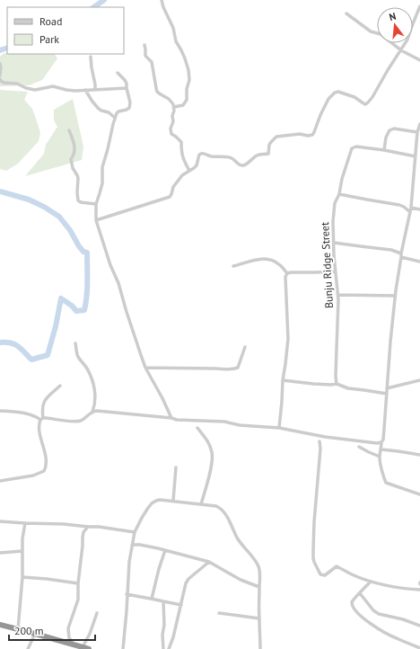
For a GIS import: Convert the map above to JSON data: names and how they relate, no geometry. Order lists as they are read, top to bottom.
{
  "streets": {
    "street": ["Bunju Ridge Street"]
  },
  "legend": ["Road", "Park"],
  "scale_bar": "200 m",
  "north": "top"
}
